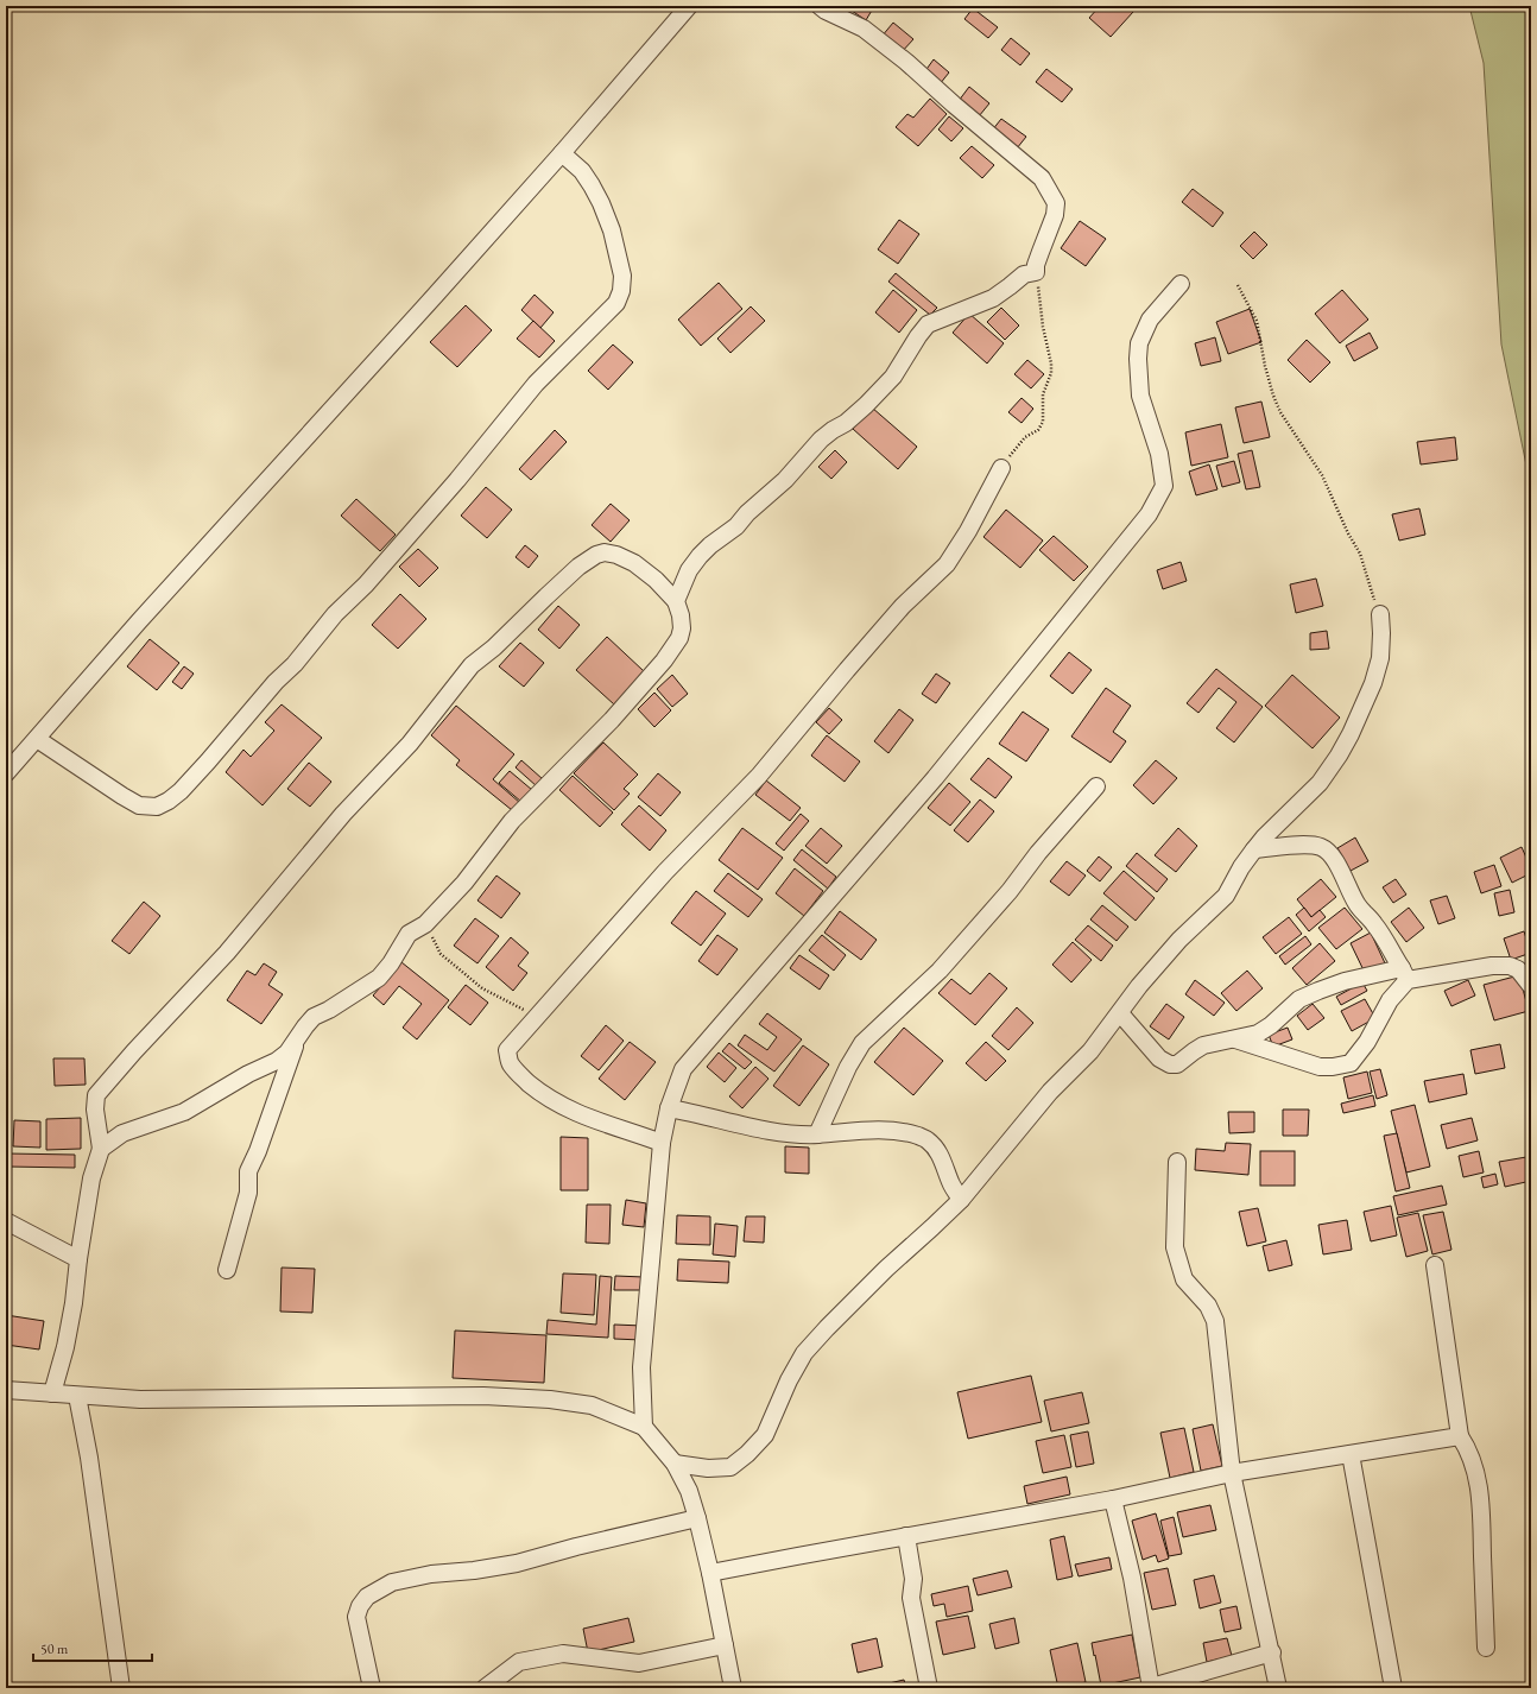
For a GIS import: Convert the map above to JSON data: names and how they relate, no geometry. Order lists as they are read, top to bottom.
{
  "scale_bar": "50 m"
}
